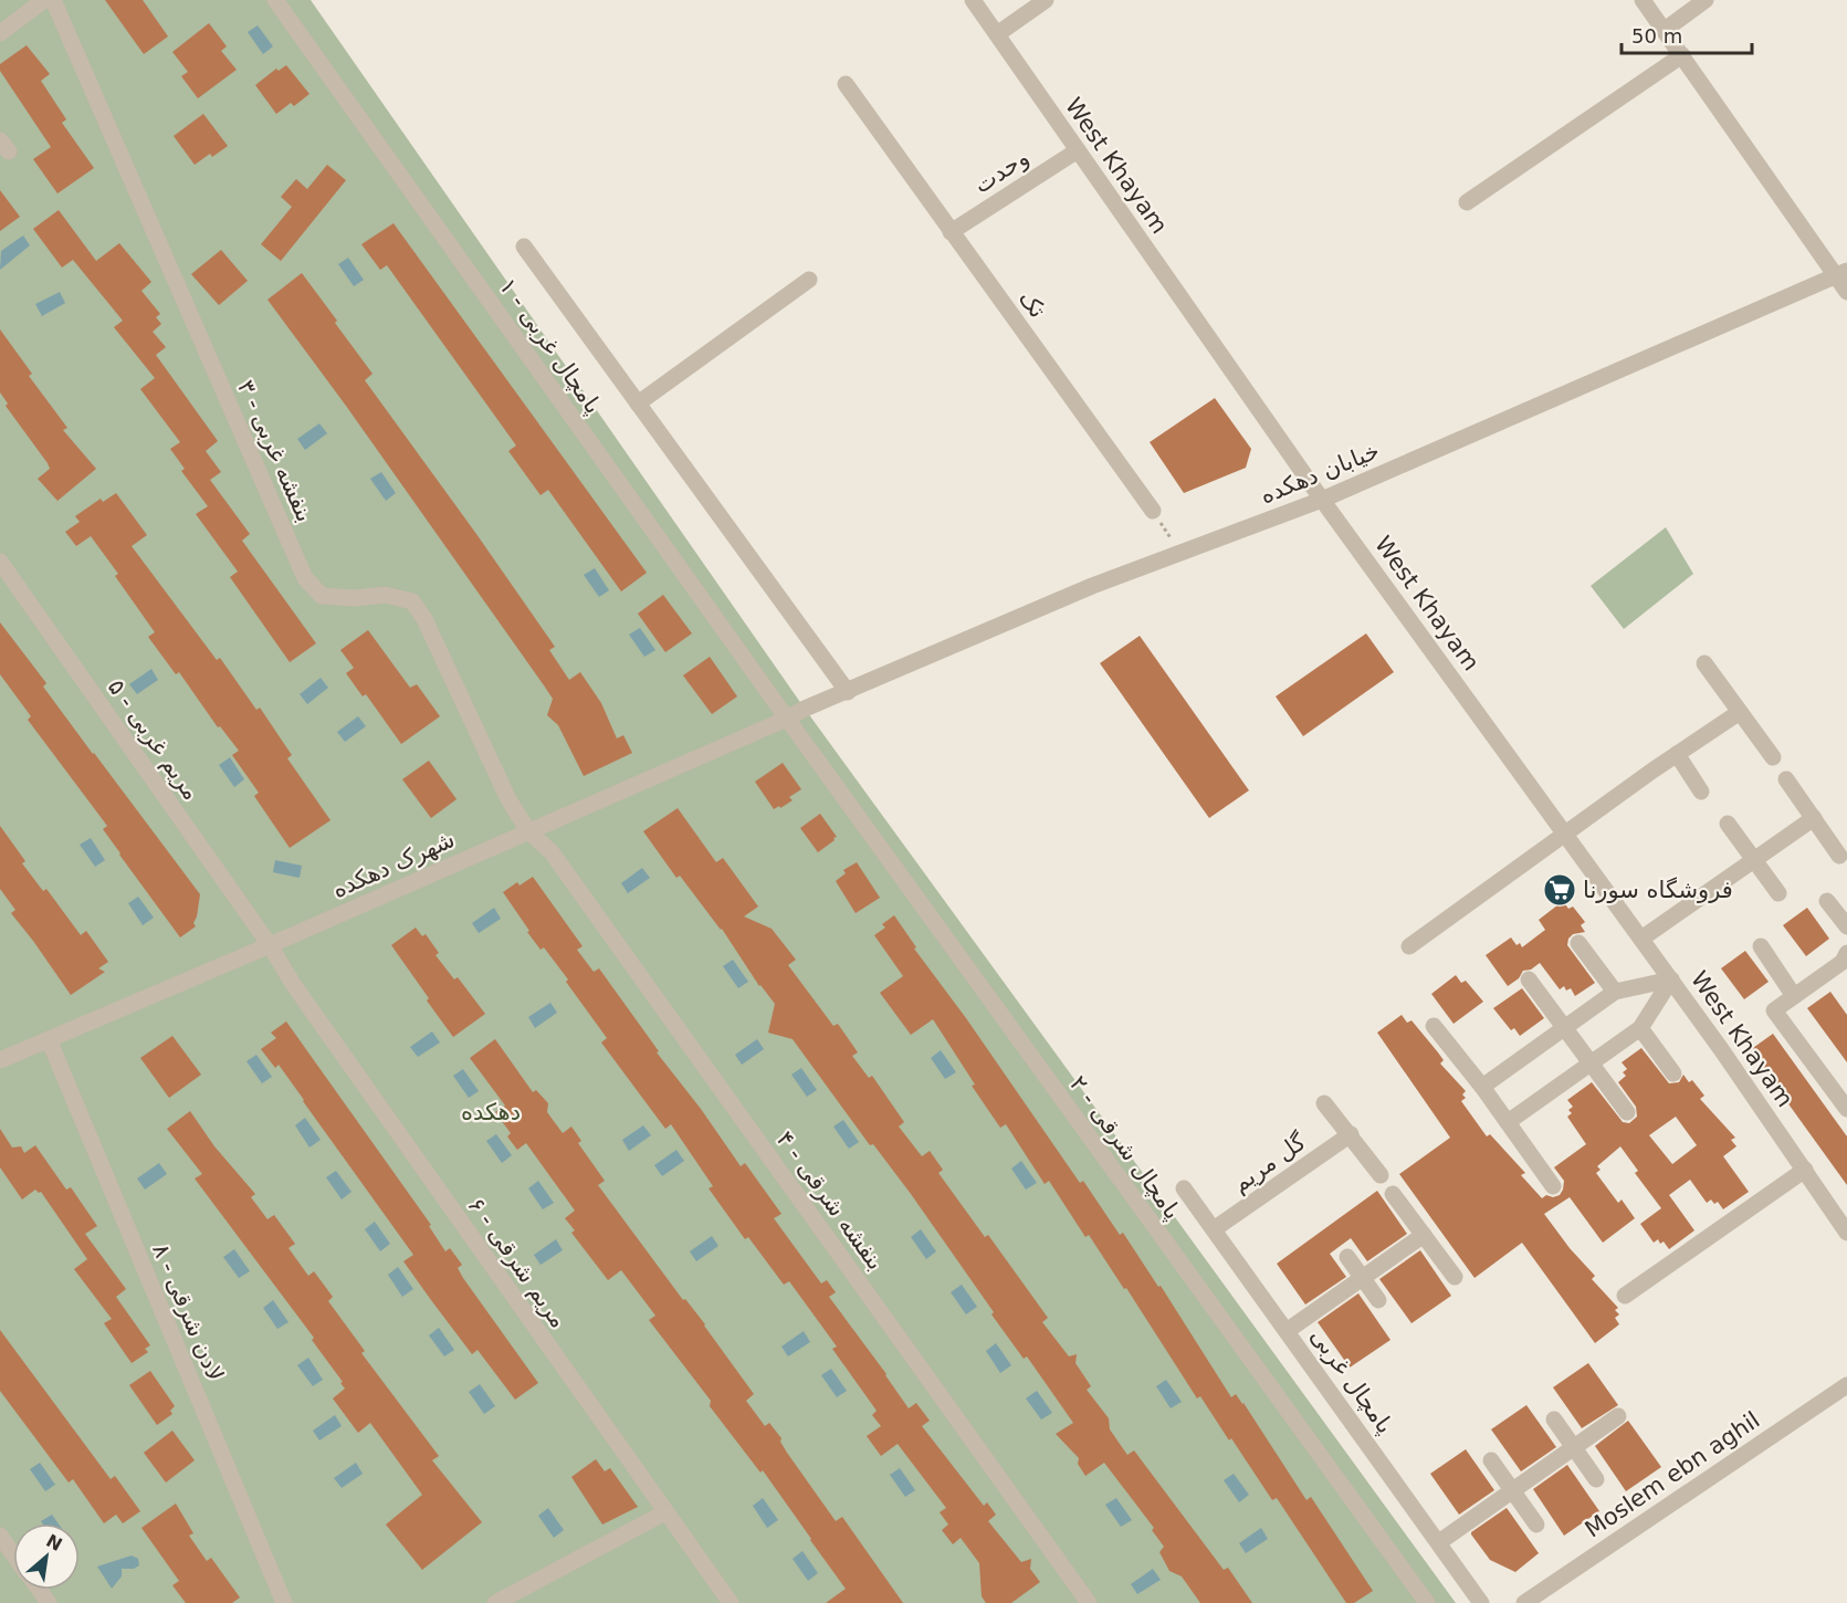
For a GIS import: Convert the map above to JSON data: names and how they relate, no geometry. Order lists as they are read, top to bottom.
{
  "streets": {
    "street": [
      "West Khayam",
      "وحدت",
      "تک",
      "پامچال غربی - ۱",
      "بنفشه غربی - ۳",
      "خیابان دهکده",
      "مریم غربی - ۵",
      "شهرک دهکده",
      "پامچال شرقی - ۲",
      "گل مریم",
      "بنفشه شرقی - ۴",
      "مریم شرقی - ۶",
      "لادن شرقی - ۸",
      "پامچال غربی",
      "Moslem ebn aghil"
    ]
  },
  "crossings": [
    ["West Khayam", "وحدت"],
    ["West Khayam", "خیابان دهکده"],
    ["وحدت", "تک"],
    ["پامچال غربی - ۱", "شهرک دهکده"],
    ["پامچال غربی - ۱", "پامچال شرقی - ۲"],
    ["بنفشه غربی - ۳", "شهرک دهکده"],
    ["بنفشه غربی - ۳", "بنفشه شرقی - ۴"],
    ["خیابان دهکده", "شهرک دهکده"],
    ["مریم غربی - ۵", "شهرک دهکده"],
    ["مریم غربی - ۵", "مریم شرقی - ۶"],
    ["شهرک دهکده", "پامچال شرقی - ۲"],
    ["شهرک دهکده", "بنفشه شرقی - ۴"],
    ["شهرک دهکده", "مریم شرقی - ۶"],
    ["شهرک دهکده", "لادن شرقی - ۸"],
    ["گل مریم", "پامچال غربی"]
  ],
  "parks": ["دهکده"],
  "places": {
    "supermarket": ["فروشگاه سورنا"]
  },
  "scale_bar": "50 m",
  "north": "top right"
}
